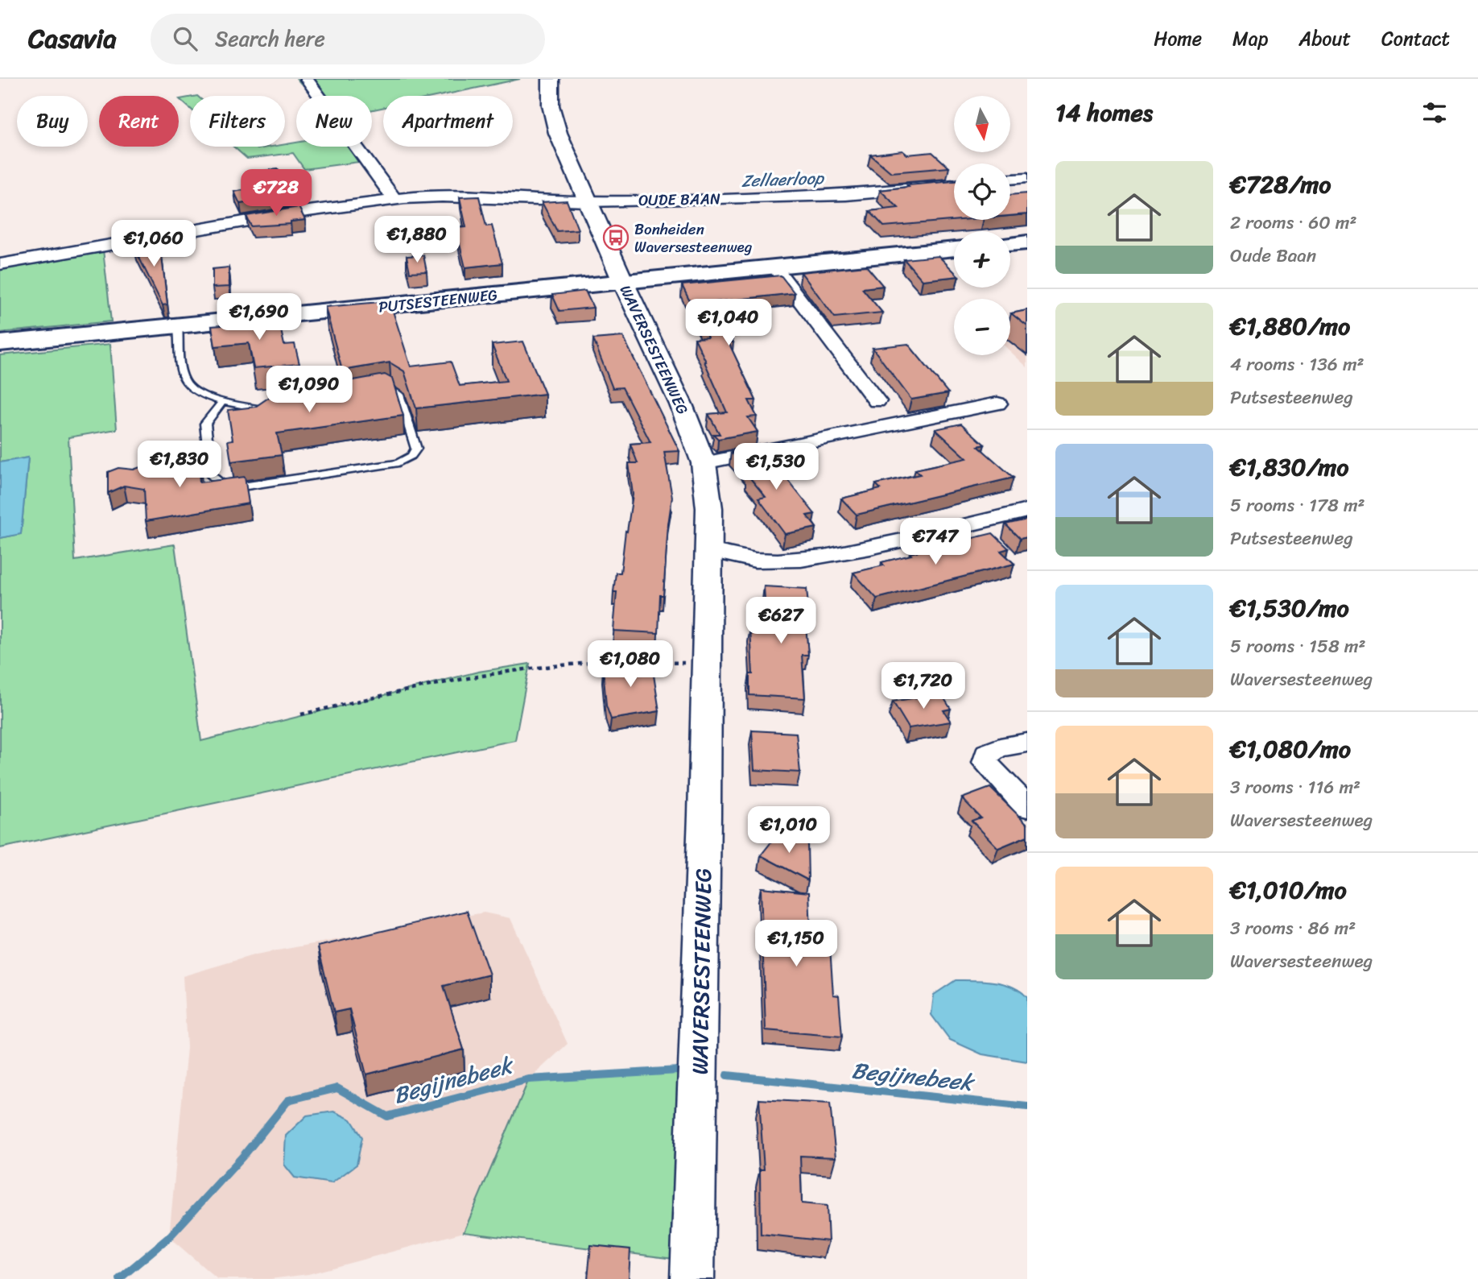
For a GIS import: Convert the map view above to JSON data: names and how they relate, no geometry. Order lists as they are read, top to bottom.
{
  "streets": {
    "main road": ["PUTSESTEENWEG"],
    "street": ["OUDE BAAN", "WAVERSESTEENWEG"]
  },
  "crossings": [
    ["OUDE BAAN", "WAVERSESTEENWEG"],
    ["PUTSESTEENWEG", "WAVERSESTEENWEG"]
  ],
  "water": ["Zellaerloop", "Begijnebeek"],
  "places": {
    "bus stop": ["Bonheiden Waversesteenweg"]
  },
  "north": "bottom",
  "page": {
    "header": "Casavia",
    "search": "Search here",
    "nav": [
      "Home",
      "Map",
      "About",
      "Contact"
    ],
    "heading": "14 homes",
    "map_buttons": ["+", "−"],
    "chip": [
      "Buy",
      "Rent",
      "Filters",
      "New",
      "Apartment"
    ],
    "list": [
      {
        "name": "€728/mo",
        "note": "2 rooms · 60 m² · Oude Baan"
      },
      {
        "name": "€1,880/mo",
        "note": "4 rooms · 136 m² · Putsesteenweg"
      },
      {
        "name": "€1,830/mo",
        "note": "5 rooms · 178 m² · Putsesteenweg"
      },
      {
        "name": "€1,530/mo",
        "note": "5 rooms · 158 m² · Waversesteenweg"
      },
      {
        "name": "€1,080/mo",
        "note": "3 rooms · 116 m² · Waversesteenweg"
      },
      {
        "name": "€1,010/mo",
        "note": "3 rooms · 86 m² · Waversesteenweg"
      }
    ],
    "price": [
      "€728",
      "€1,880",
      "€1,060",
      "€1,690",
      "€1,040",
      "€1,090",
      "€1,830",
      "€1,530",
      "€747",
      "€627",
      "€1,080",
      "€1,720",
      "€1,010",
      "€1,150"
    ]
  }
}
